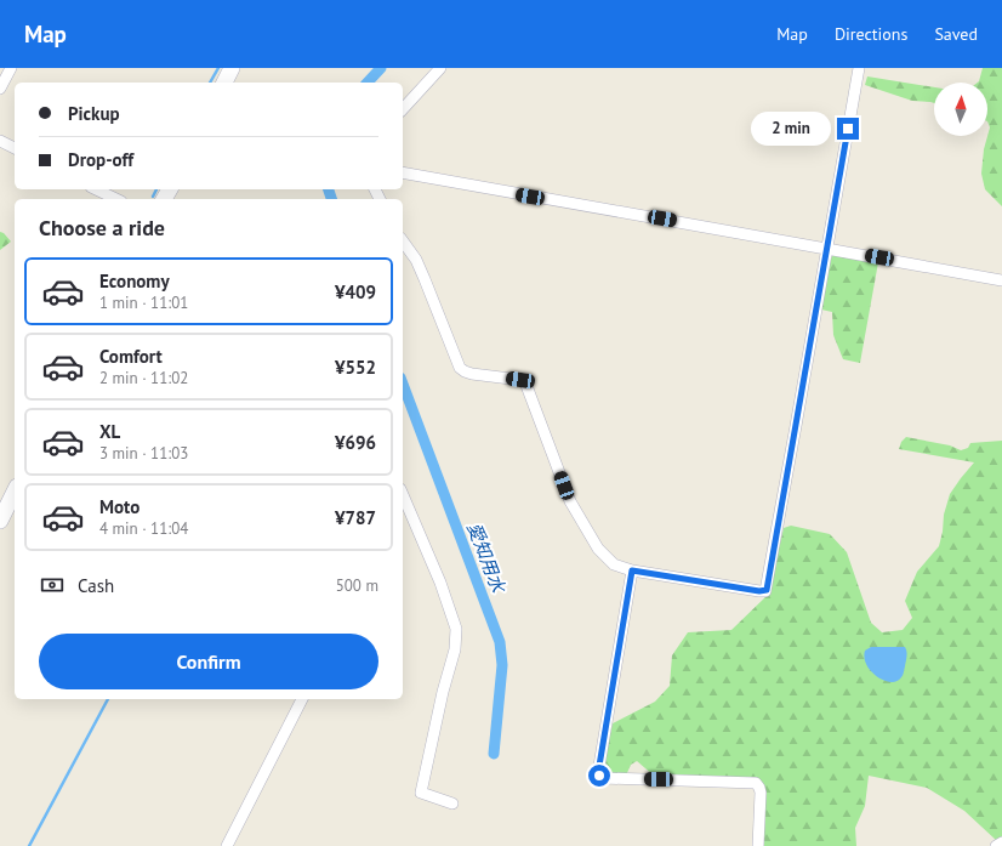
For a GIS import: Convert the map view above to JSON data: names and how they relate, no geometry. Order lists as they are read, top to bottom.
{
  "water": ["愛知用水"],
  "north": "top",
  "page": {
    "header": "Map",
    "nav": ["Map", "Directions", "Saved"],
    "banner": ["Pickup", "Drop-off"],
    "bubble": "2 min",
    "heading": "Choose a ride",
    "list": [
      {
        "name": "Economy",
        "note": "1 min · 11:01",
        "value": "¥409"
      },
      {
        "name": "Comfort",
        "note": "2 min · 11:02",
        "value": "¥552"
      },
      {
        "name": "XL",
        "note": "3 min · 11:03",
        "value": "¥696"
      },
      {
        "name": "Moto",
        "note": "4 min · 11:04",
        "value": "¥787"
      }
    ],
    "pay": ["Cash", "500 m"],
    "buttons": "Confirm"
  }
}
